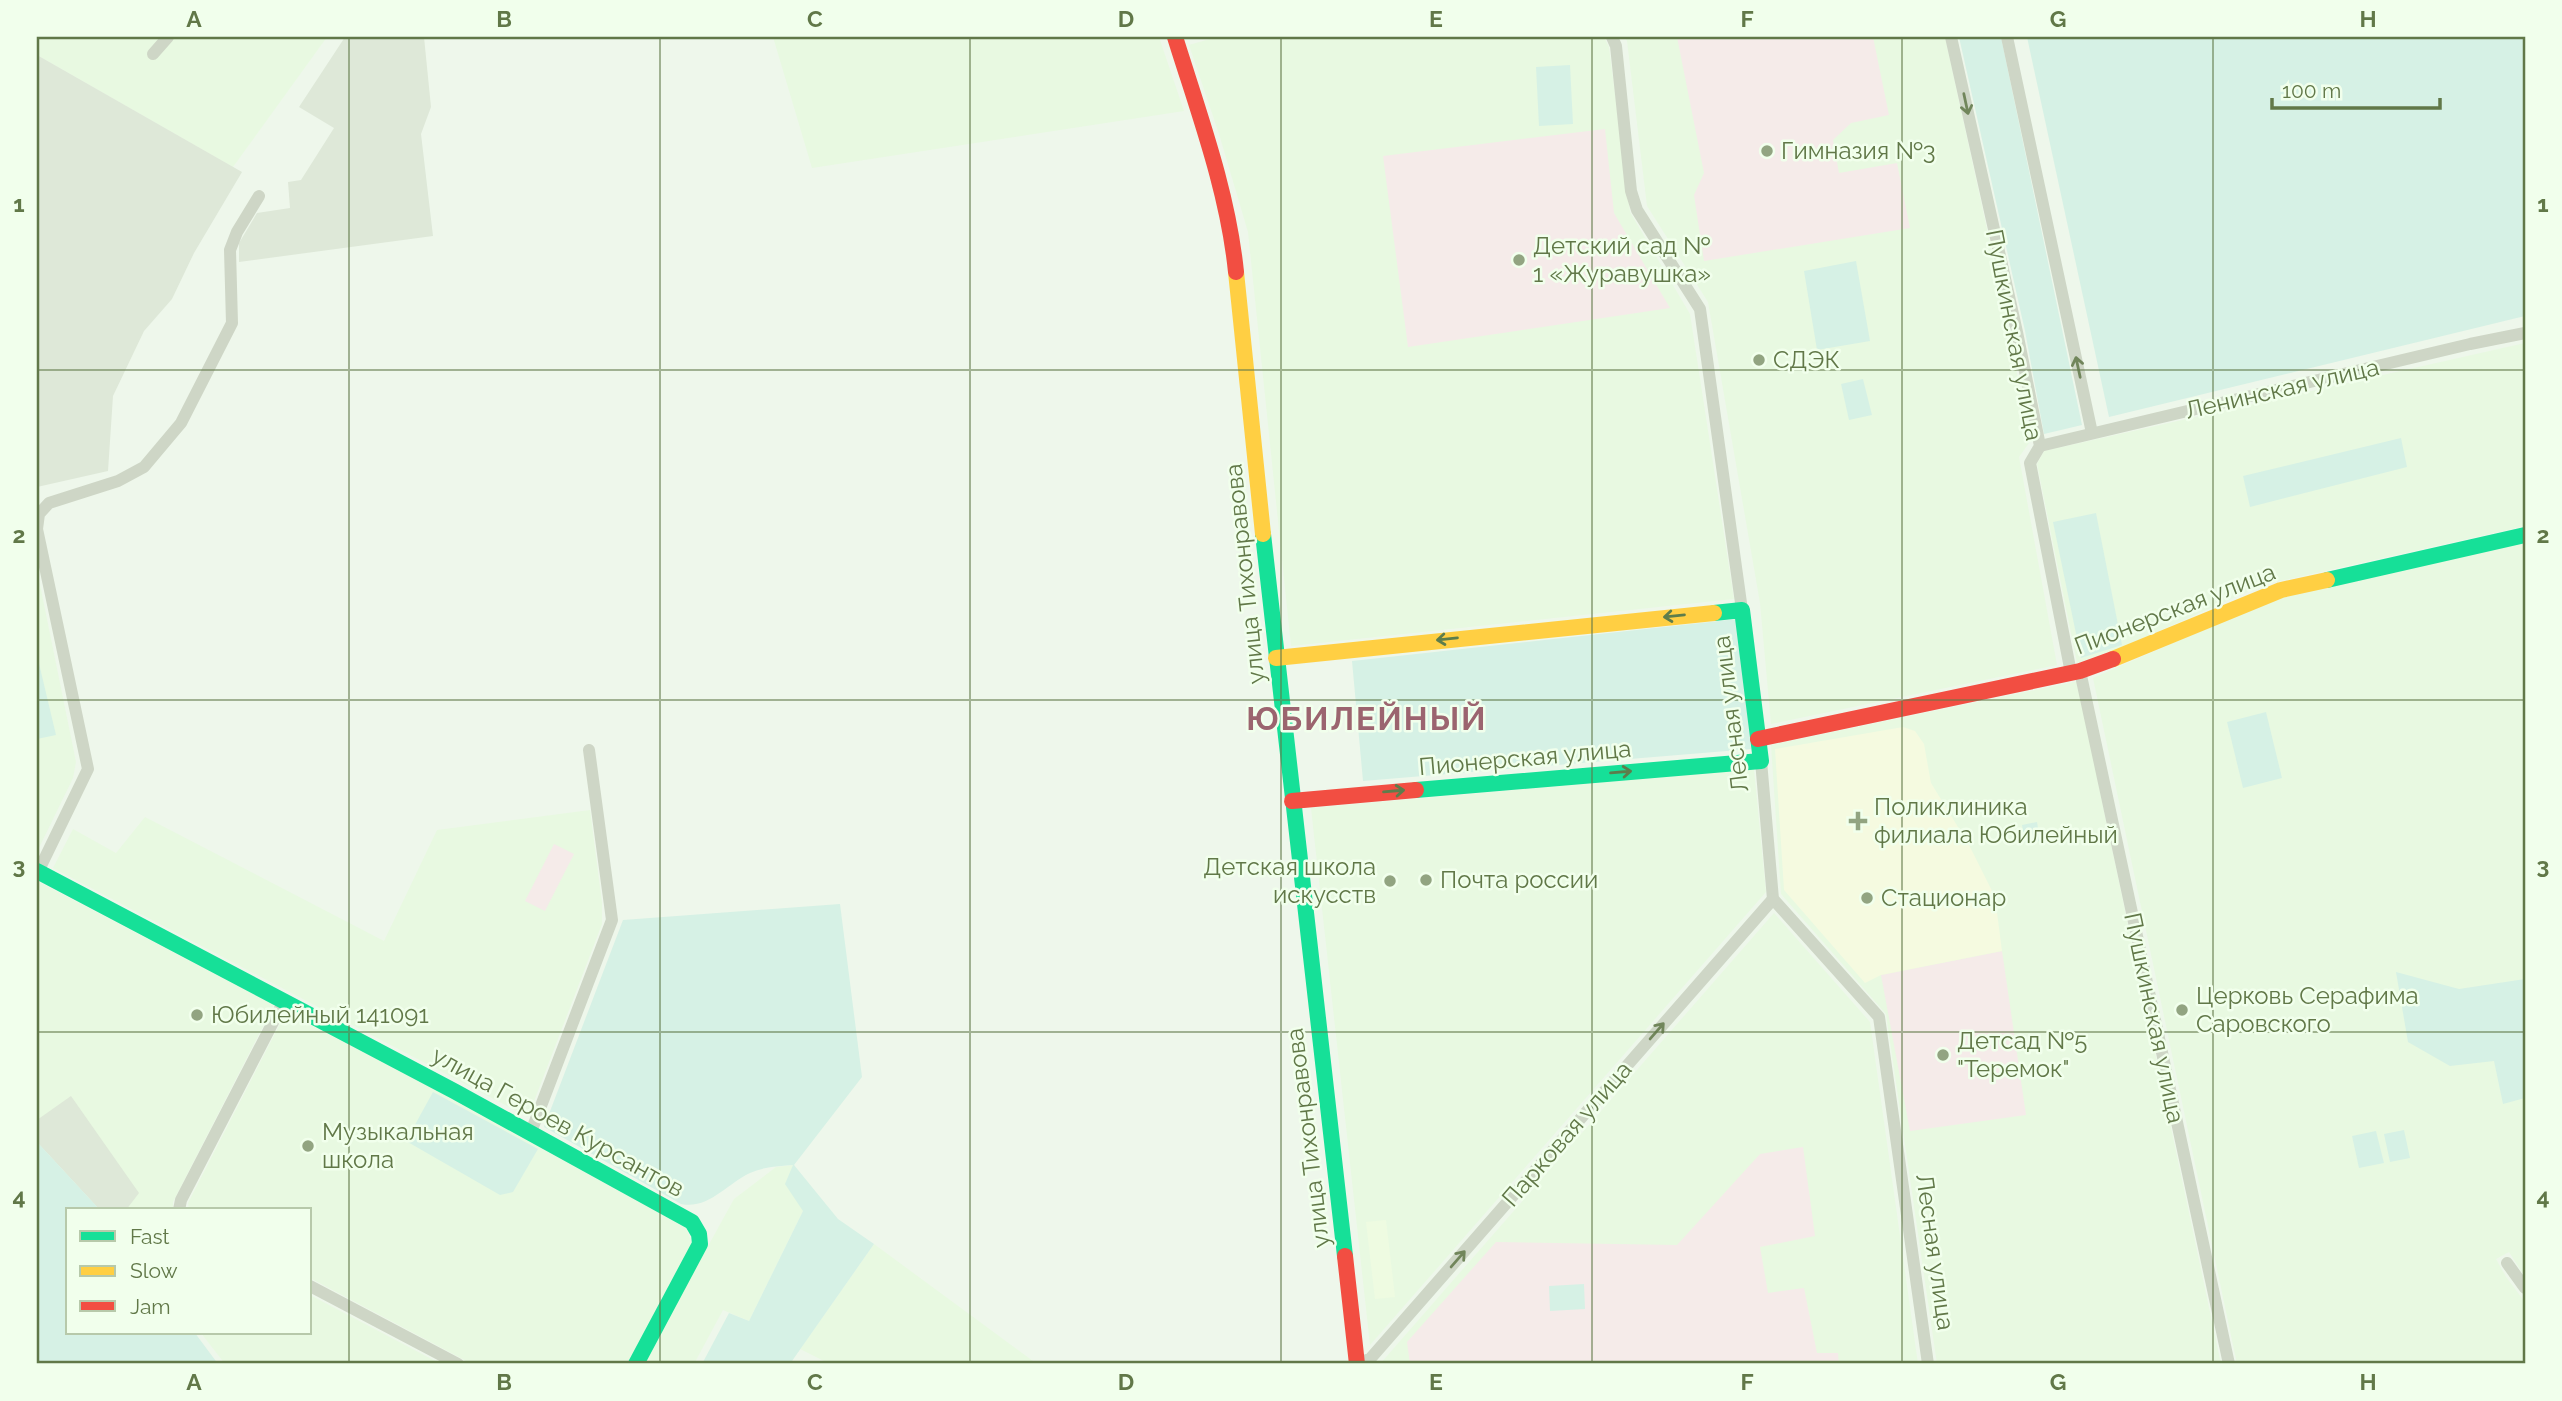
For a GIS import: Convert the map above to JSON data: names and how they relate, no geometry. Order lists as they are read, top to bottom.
{
  "streets": {
    "street": [
      "Пушкинская улица",
      "Ленинская улица",
      "улица Тихонравова",
      "Пионерская улица",
      "Лесная улица",
      "улица Героев Курсантов",
      "Парковая улица"
    ]
  },
  "crossings": [
    ["Пушкинская улица", "Ленинская улица"],
    ["Пушкинская улица", "Пионерская улица"],
    ["улица Тихонравова", "Пионерская улица"],
    ["улица Тихонравова", "Парковая улица"],
    ["Пионерская улица", "Лесная улица"],
    ["Лесная улица", "Парковая улица"]
  ],
  "one_way": ["Пионерская улица", "Парковая улица"],
  "districts": ["ЮБИЛЕЙНЫЙ"],
  "places": {
    "other": [
      "Гимназия №3",
      "Детский сад № 1 «Журавушка»",
      "СДЭК",
      "Почта россии",
      "Детская школа искусств",
      "Стационар",
      "Церковь Серафима Саровского",
      "Юбилейный 141091",
      "Детсад №5 \"Теремок\"",
      "Музыкальная школа"
    ],
    "health": ["Поликлиника филиала Юбилейный"]
  },
  "legend": ["Fast", "Slow", "Jam"],
  "scale_bar": "100 m",
  "grid": {
    "columns": [
      "A",
      "B",
      "C",
      "D",
      "E",
      "F",
      "G",
      "H"
    ],
    "rows": [
      "1",
      "2",
      "3",
      "4"
    ]
  }
}
